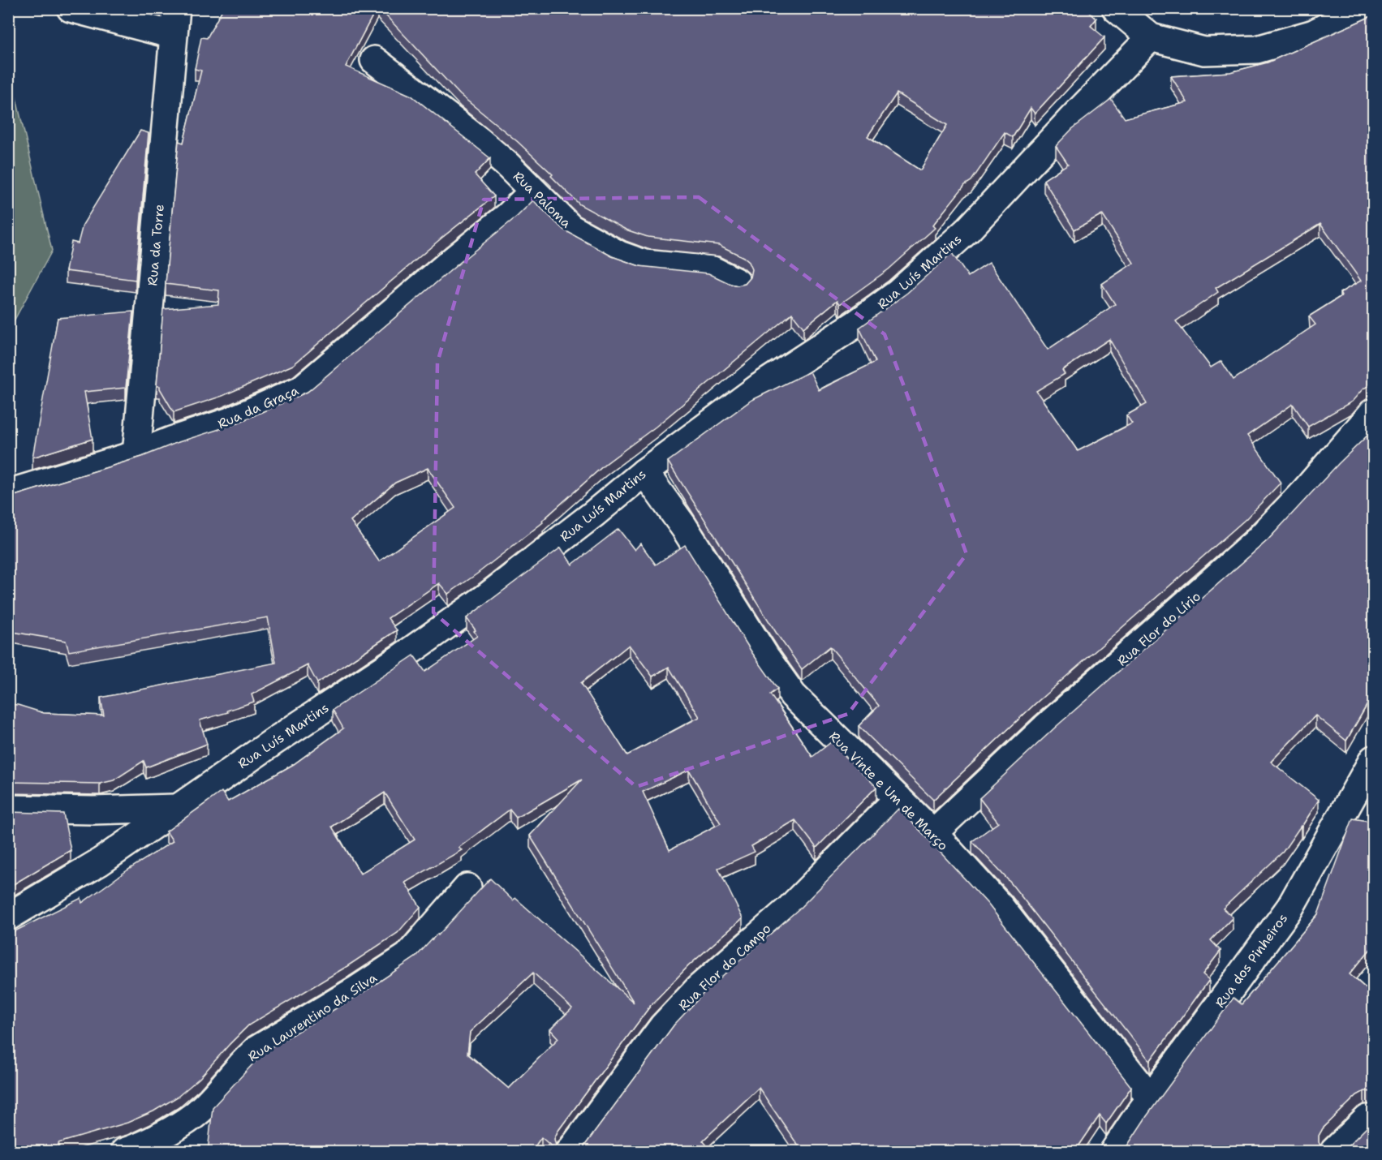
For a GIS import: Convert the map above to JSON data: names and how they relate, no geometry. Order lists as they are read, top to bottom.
{
  "streets": {
    "street": [
      "Rua Paloma",
      "Rua da Torre",
      "Rua Luís Martins",
      "Rua da Graça",
      "Rua Flor do Lírio",
      "Rua Vinte e Um de Março",
      "Rua dos Pinheiros",
      "Rua Flor do Campo",
      "Rua Laurentino da Silva"
    ]
  },
  "crossings": [
    ["Rua Paloma", "Rua da Graça"],
    ["Rua da Torre", "Rua da Graça"],
    ["Rua Luís Martins", "Rua Vinte e Um de Março"],
    ["Rua Flor do Lírio", "Rua Vinte e Um de Março"],
    ["Rua Vinte e Um de Março", "Rua dos Pinheiros"],
    ["Rua Vinte e Um de Março", "Rua Flor do Campo"]
  ]
}
